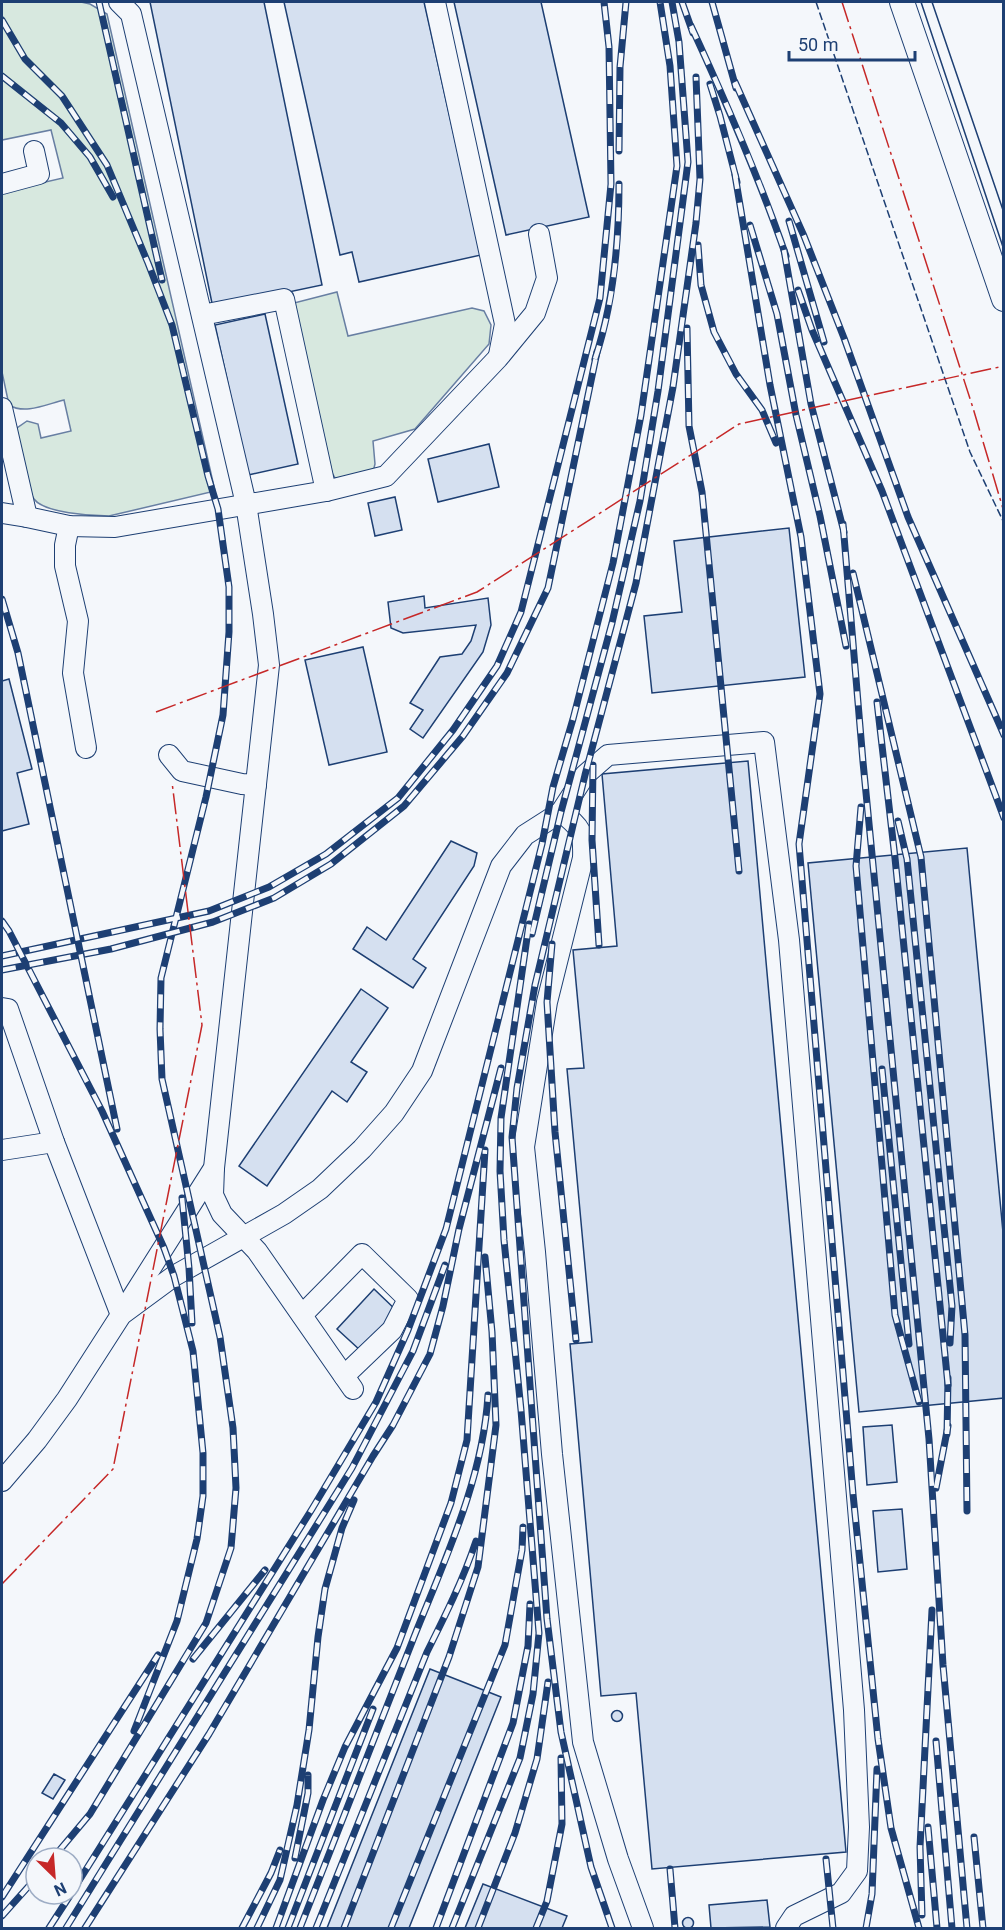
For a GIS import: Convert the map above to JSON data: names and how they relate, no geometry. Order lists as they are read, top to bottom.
{
  "scale_bar": "50 m",
  "north": "bottom right"
}
